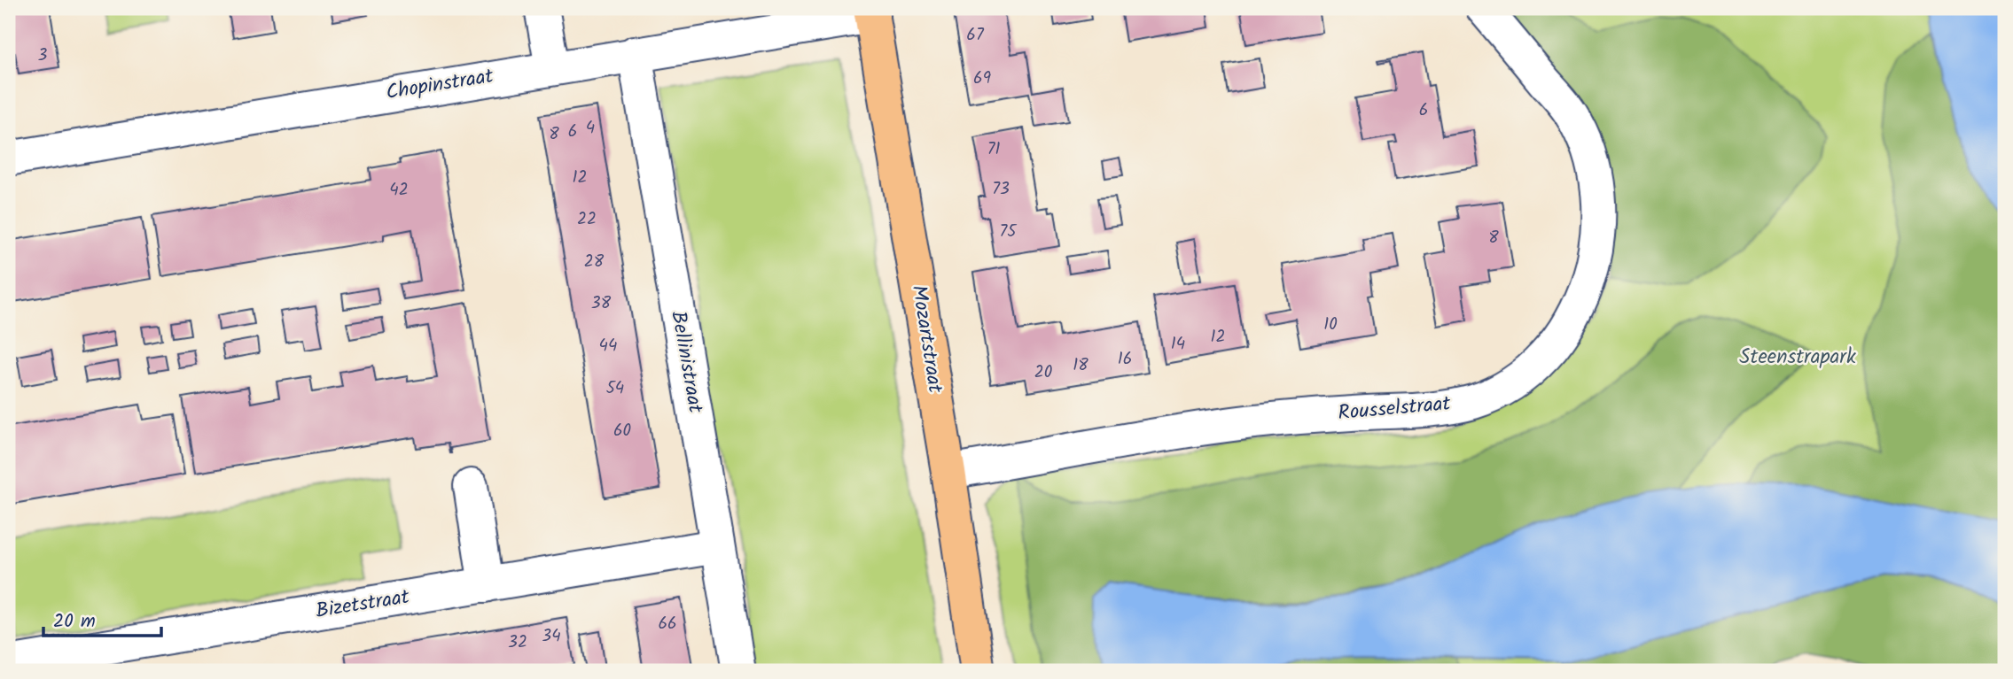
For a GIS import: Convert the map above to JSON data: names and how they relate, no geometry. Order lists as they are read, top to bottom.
{
  "streets": {
    "main road": ["Mozartstraat"],
    "street": [
      "Chopinstraat",
      "Bellinistraat",
      "Rousselstraat",
      "Bizetstraat"
    ]
  },
  "crossings": [
    ["Chopinstraat", "Mozartstraat"],
    ["Chopinstraat", "Bellinistraat"],
    ["Mozartstraat", "Rousselstraat"],
    ["Bellinistraat", "Bizetstraat"]
  ],
  "parks": ["Steenstrapark"],
  "house_numbers": [
    "67",
    "3",
    "69",
    "6",
    "4",
    "6",
    "8",
    "71",
    "12",
    "73",
    "42",
    "22",
    "75",
    "8",
    "28",
    "38",
    "10",
    "12",
    "14",
    "44",
    "16",
    "18",
    "20",
    "54",
    "60",
    "66",
    "34",
    "32"
  ],
  "scale_bar": "20 m"
}
